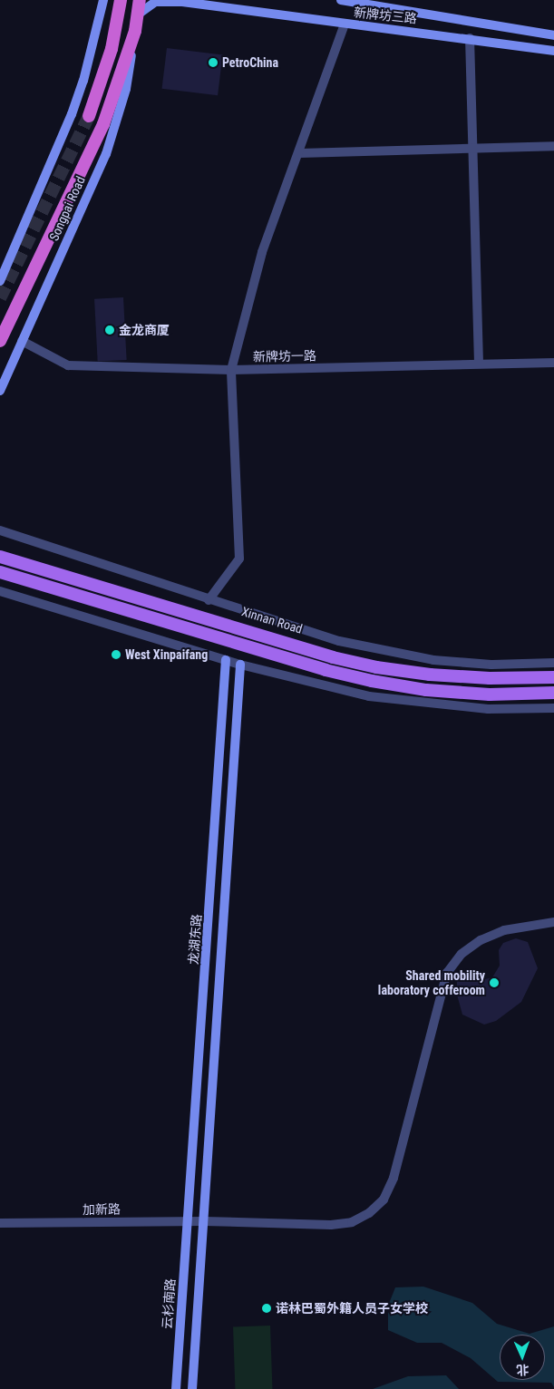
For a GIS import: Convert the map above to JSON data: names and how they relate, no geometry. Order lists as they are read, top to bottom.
{
  "streets": {
    "highway": ["Songpai Road"],
    "main road": [
      "新牌坊三路",
      "Xinnan Road",
      "龙湖东路",
      "云杉南路"
    ],
    "street": ["新牌坊一路", "加新路"]
  },
  "crossings": [
    ["新牌坊三路", "Songpai Road"],
    ["Songpai Road", "新牌坊一路"],
    ["龙湖东路", "加新路"],
    ["龙湖东路", "云杉南路"],
    ["加新路", "云杉南路"]
  ],
  "places": [
    "PetroChina",
    "金龙商厦",
    "West Xinpaifang",
    "Shared mobility laboratory cofferoom",
    "诺林巴蜀外籍人员子女学校"
  ],
  "north": "bottom"
}
